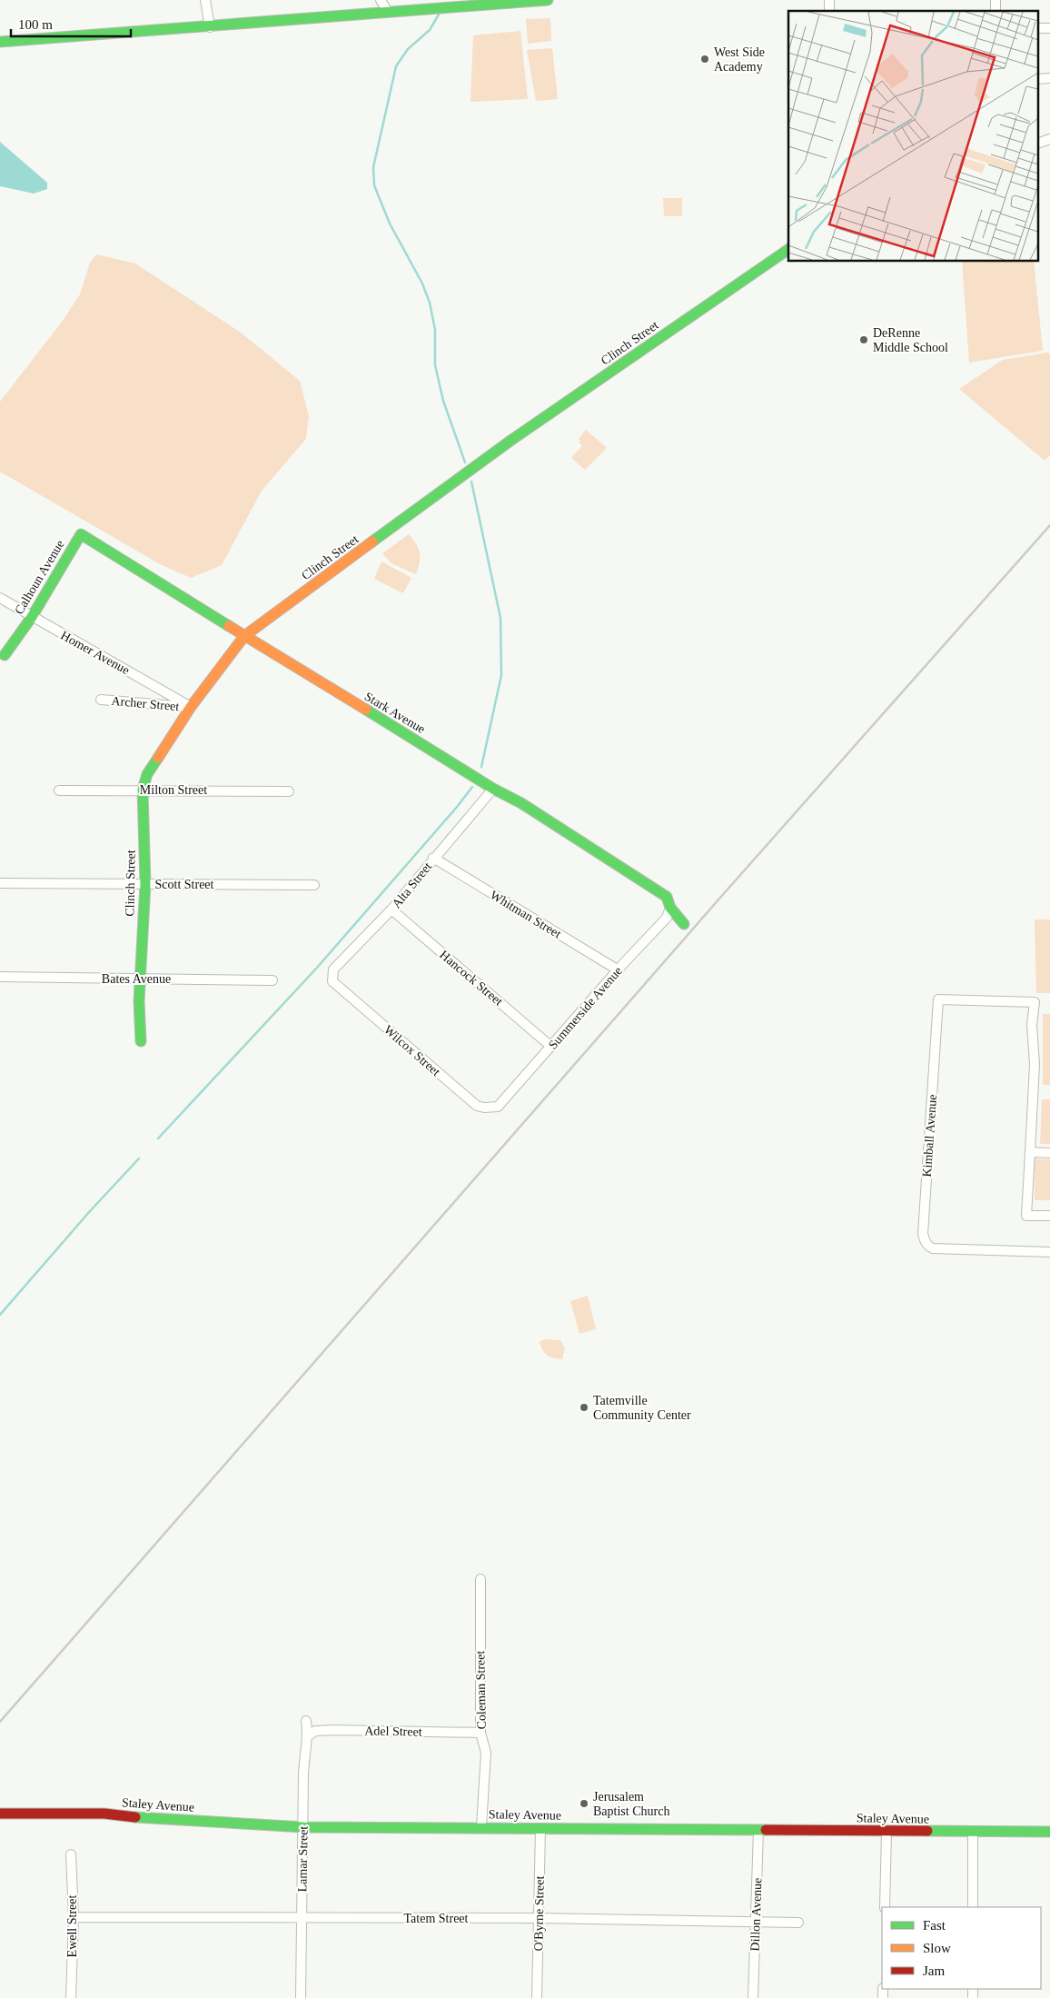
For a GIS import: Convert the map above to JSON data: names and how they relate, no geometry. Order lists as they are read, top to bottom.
{
  "streets": {
    "street": [
      "Clinch Street",
      "Calhoun Avenue",
      "Homer Avenue",
      "Archer Street",
      "Stark Avenue",
      "Milton Street",
      "Scott Street",
      "Alta Street",
      "Whitman Street",
      "Hancock Street",
      "Bates Avenue",
      "Summerside Avenue",
      "Wilcox Street",
      "Kimball Avenue",
      "Coleman Street",
      "Adel Street",
      "Staley Avenue",
      "Lamar Street",
      "O'Byrne Street",
      "Dillon Avenue",
      "Tatem Street",
      "Ewell Street"
    ]
  },
  "crossings": [
    ["Clinch Street", "Homer Avenue"],
    ["Clinch Street", "Archer Street"],
    ["Clinch Street", "Stark Avenue"],
    ["Clinch Street", "Milton Street"],
    ["Clinch Street", "Scott Street"],
    ["Clinch Street", "Bates Avenue"],
    ["Calhoun Avenue", "Homer Avenue"],
    ["Calhoun Avenue", "Stark Avenue"],
    ["Homer Avenue", "Archer Street"],
    ["Stark Avenue", "Alta Street"],
    ["Stark Avenue", "Summerside Avenue"],
    ["Alta Street", "Whitman Street"],
    ["Alta Street", "Hancock Street"],
    ["Alta Street", "Wilcox Street"],
    ["Whitman Street", "Summerside Avenue"],
    ["Hancock Street", "Summerside Avenue"],
    ["Summerside Avenue", "Wilcox Street"],
    ["Coleman Street", "Adel Street"],
    ["Coleman Street", "Staley Avenue"],
    ["Adel Street", "Lamar Street"],
    ["Staley Avenue", "Lamar Street"],
    ["Staley Avenue", "O'Byrne Street"],
    ["Staley Avenue", "Dillon Avenue"],
    ["Lamar Street", "Tatem Street"],
    ["O'Byrne Street", "Tatem Street"],
    ["Dillon Avenue", "Tatem Street"],
    ["Tatem Street", "Ewell Street"]
  ],
  "places": [
    "West Side Academy",
    "DeRenne Middle School",
    "Tatemville Community Center",
    "Jerusalem Baptist Church"
  ],
  "legend": ["Fast", "Slow", "Jam"],
  "scale_bar": "100 m"
}
